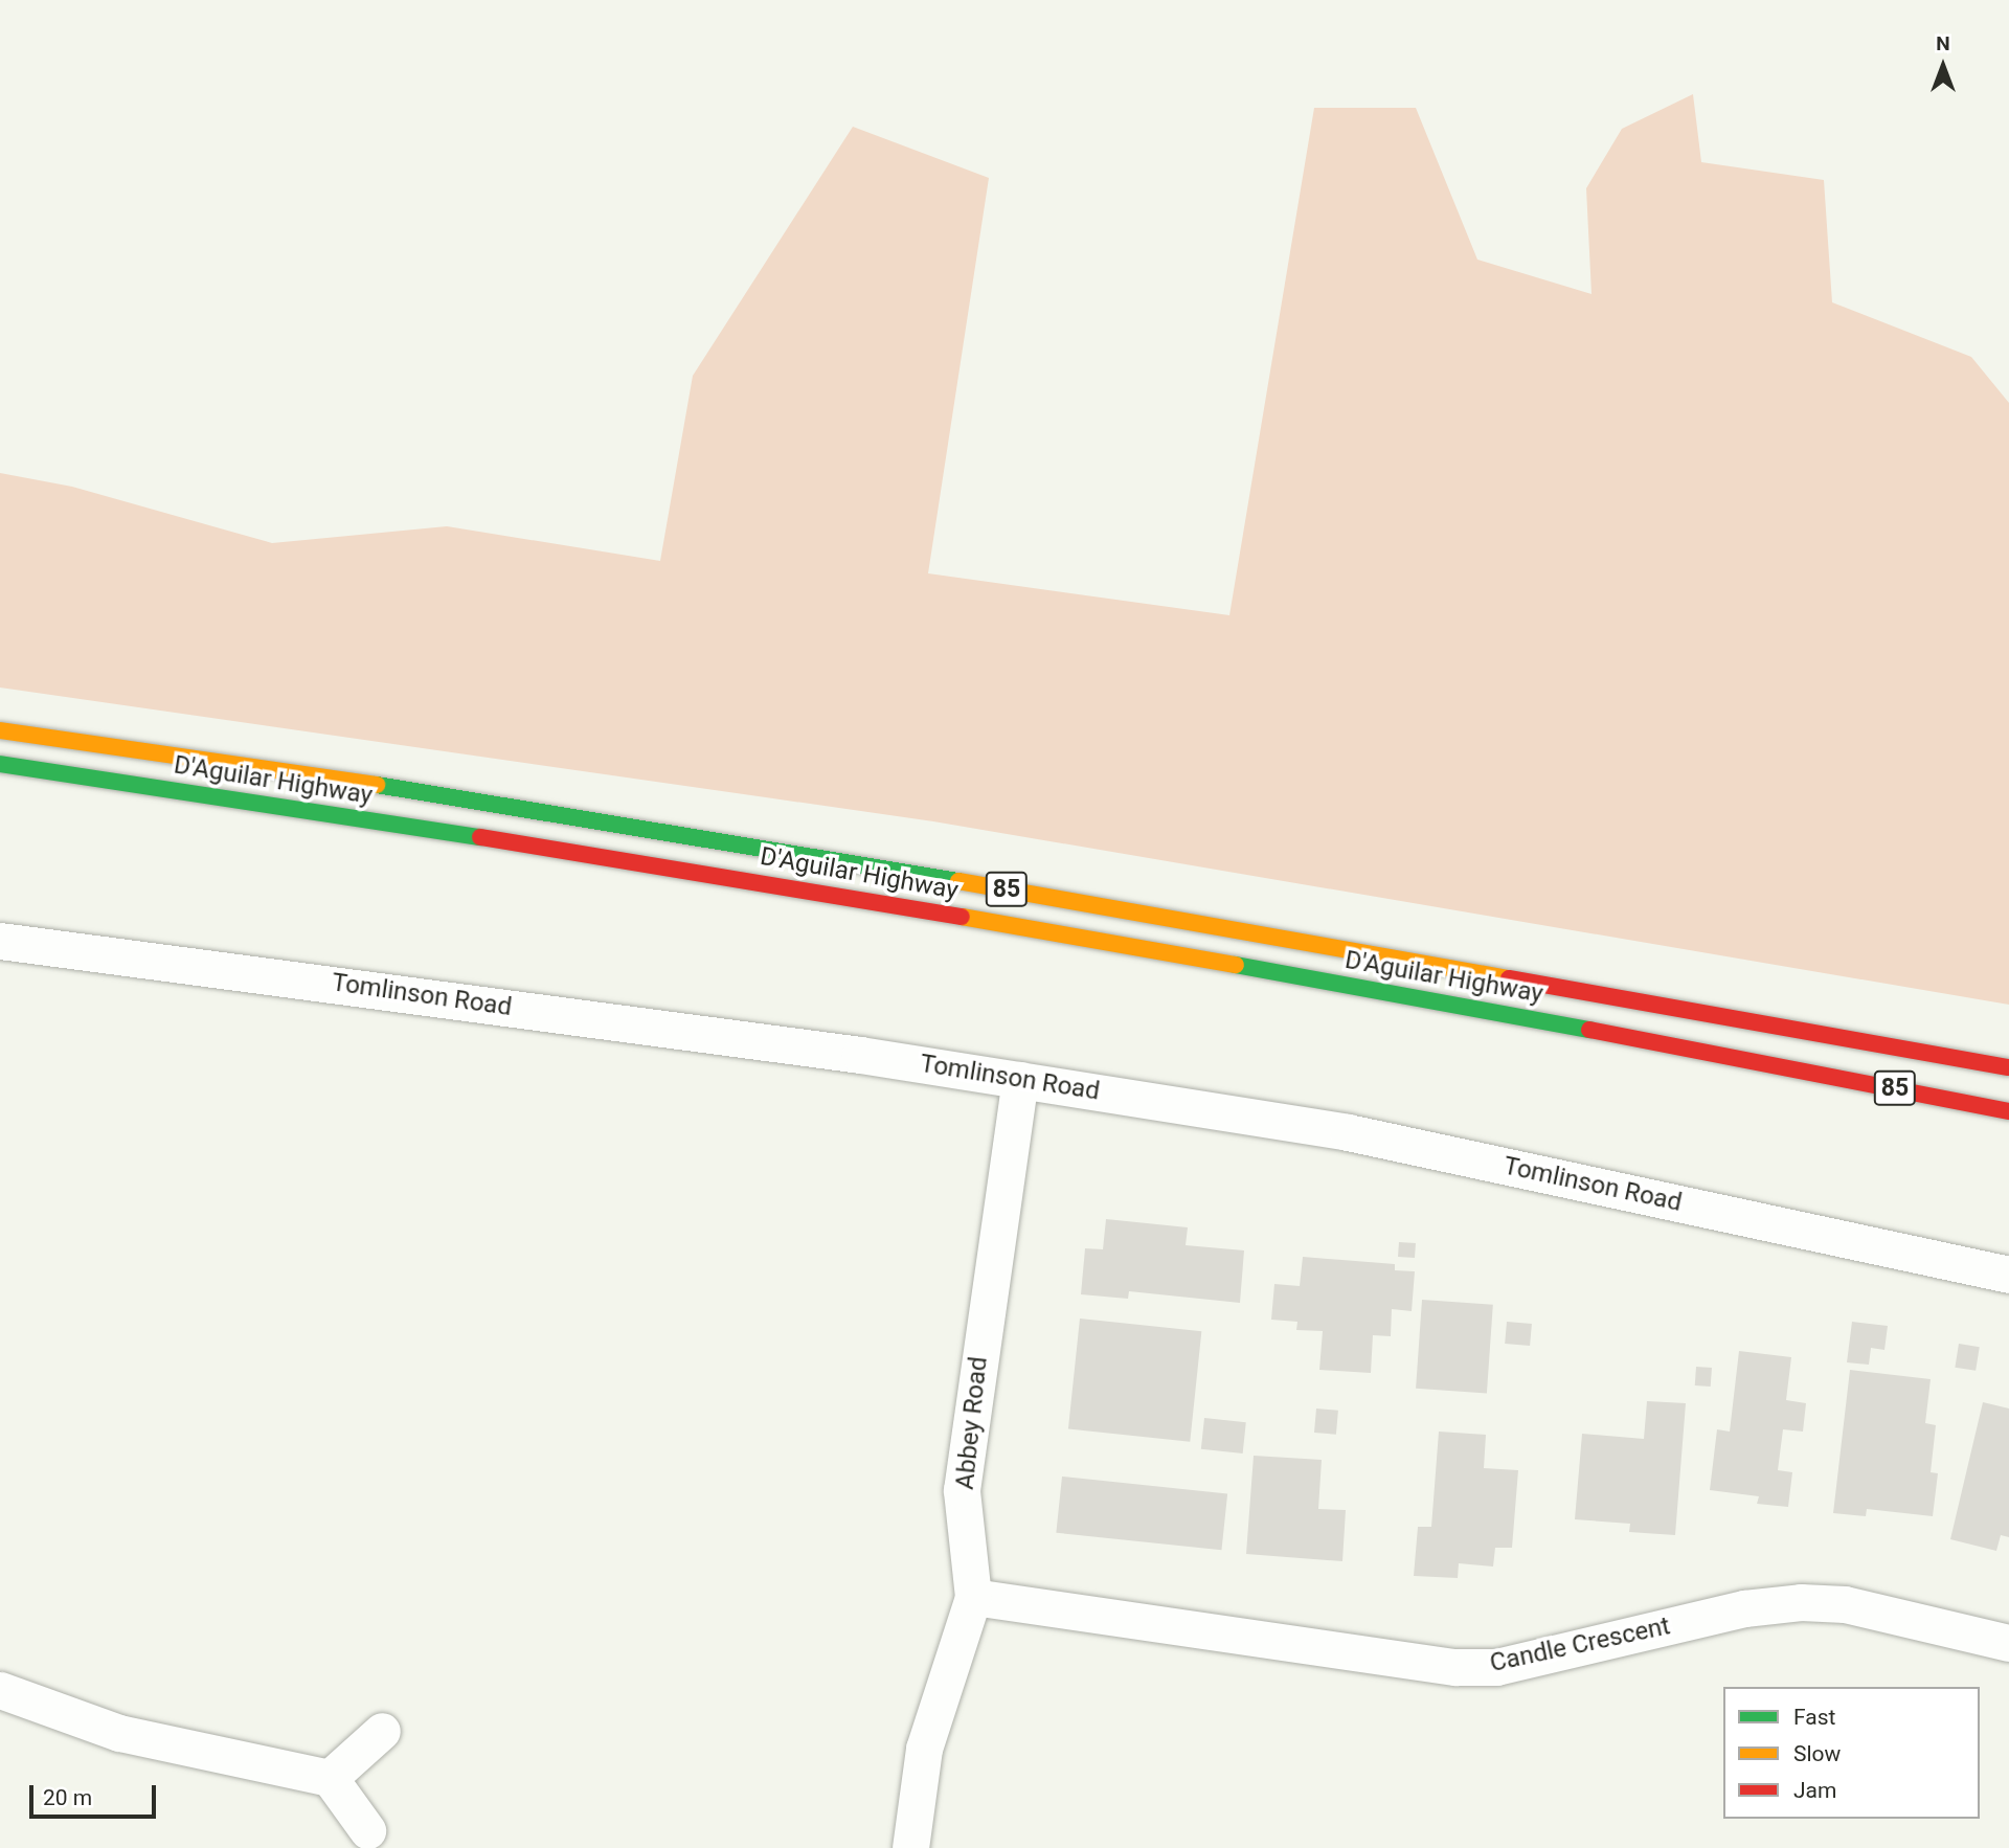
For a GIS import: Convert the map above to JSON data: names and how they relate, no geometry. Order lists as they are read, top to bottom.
{
  "streets": {
    "highway": ["D'Aguilar Highway", "85"],
    "street": ["Tomlinson Road", "Abbey Road", "Candle Crescent"]
  },
  "crossings": [
    ["Tomlinson Road", "Abbey Road"],
    ["Abbey Road", "Candle Crescent"]
  ],
  "legend": ["Fast", "Slow", "Jam"],
  "scale_bar": "20 m",
  "north": "top"
}
